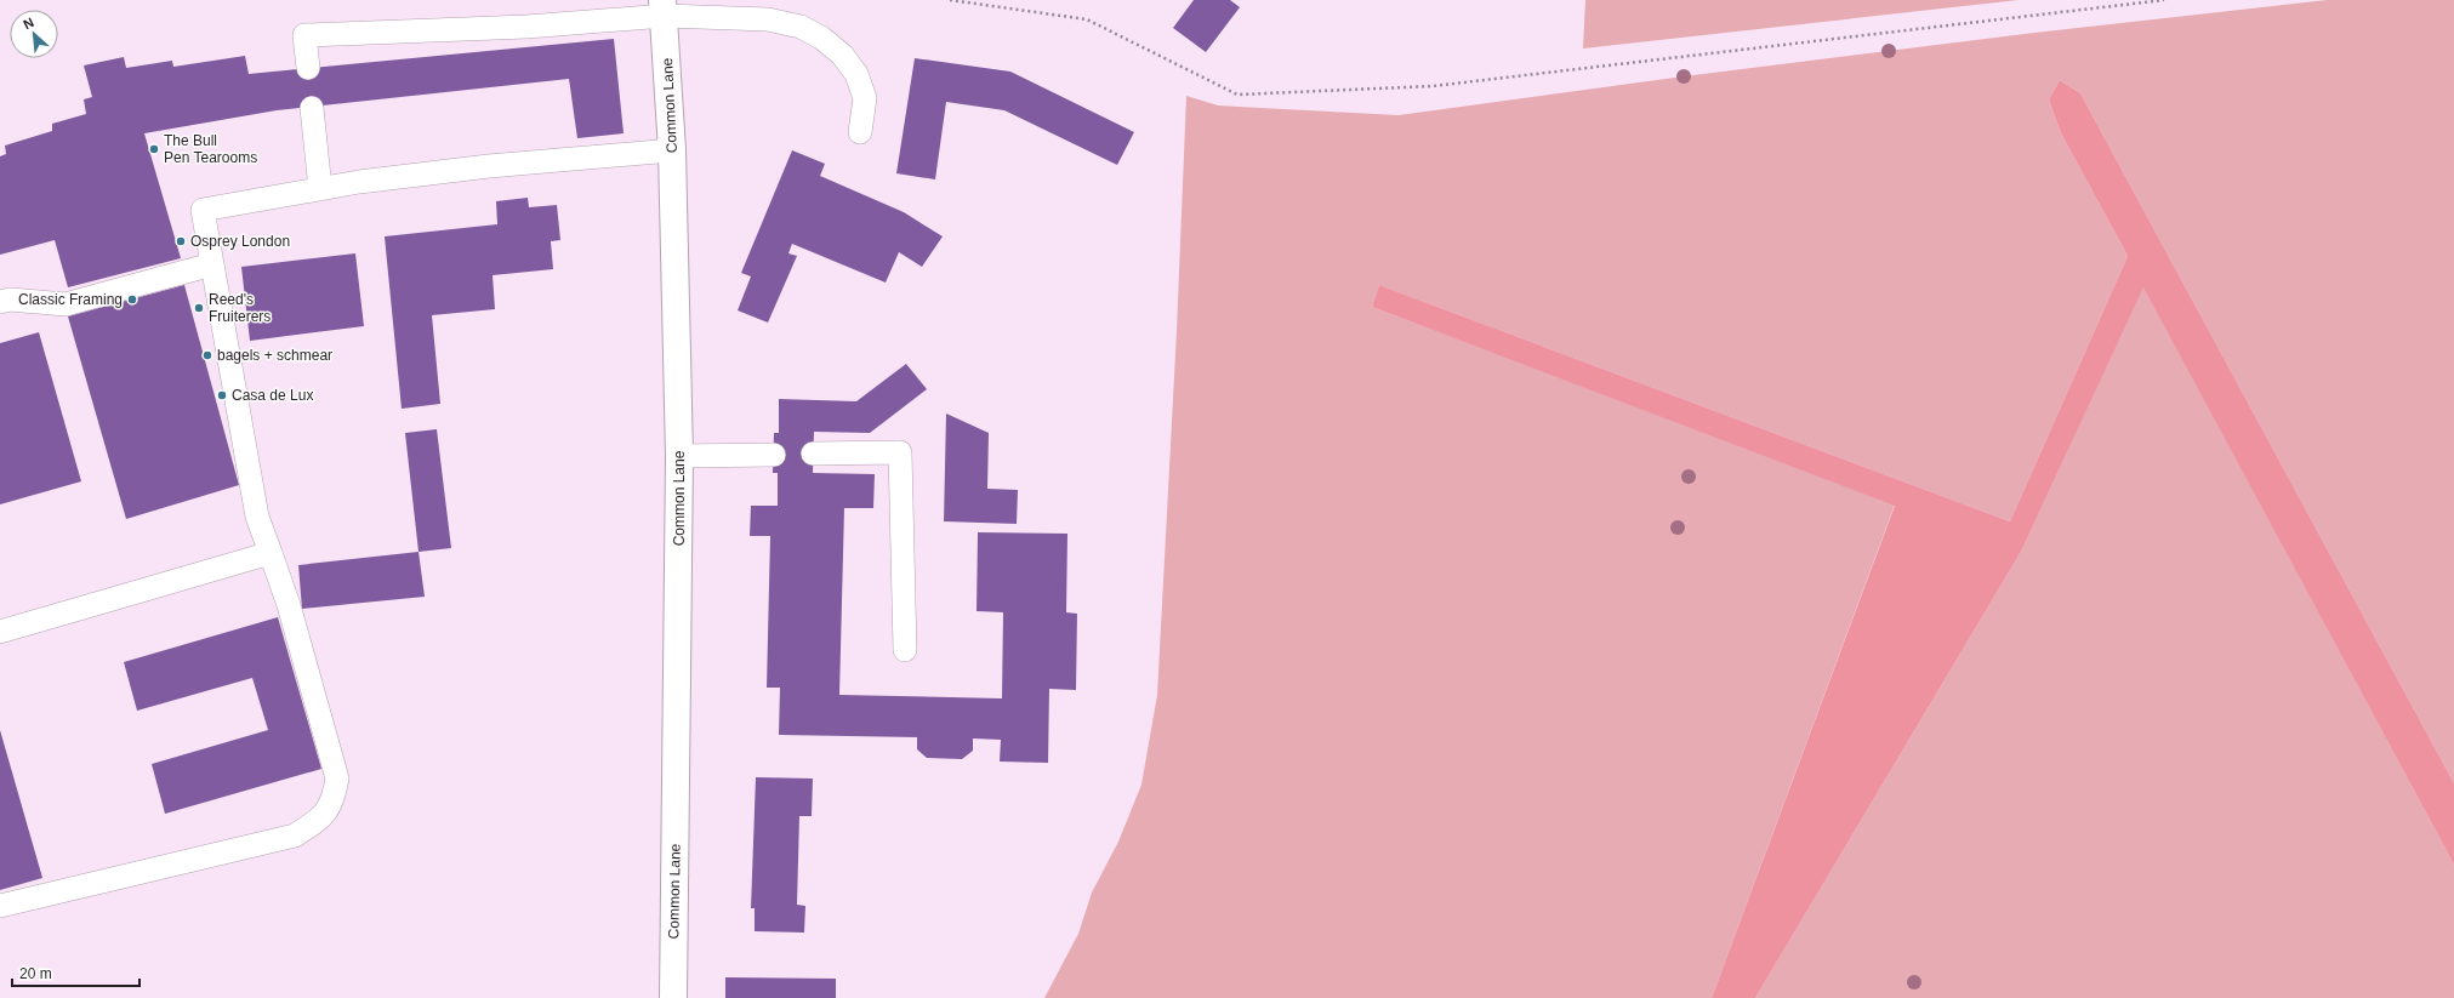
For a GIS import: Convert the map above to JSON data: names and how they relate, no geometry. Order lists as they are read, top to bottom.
{
  "streets": {
    "street": ["Common Lane"]
  },
  "places": [
    "The Bull Pen Tearooms",
    "Osprey London",
    "Classic Framing",
    "Reed's Fruiterers",
    "bagels + schmear",
    "Casa de Lux"
  ],
  "scale_bar": "20 m",
  "north": "top left"
}
